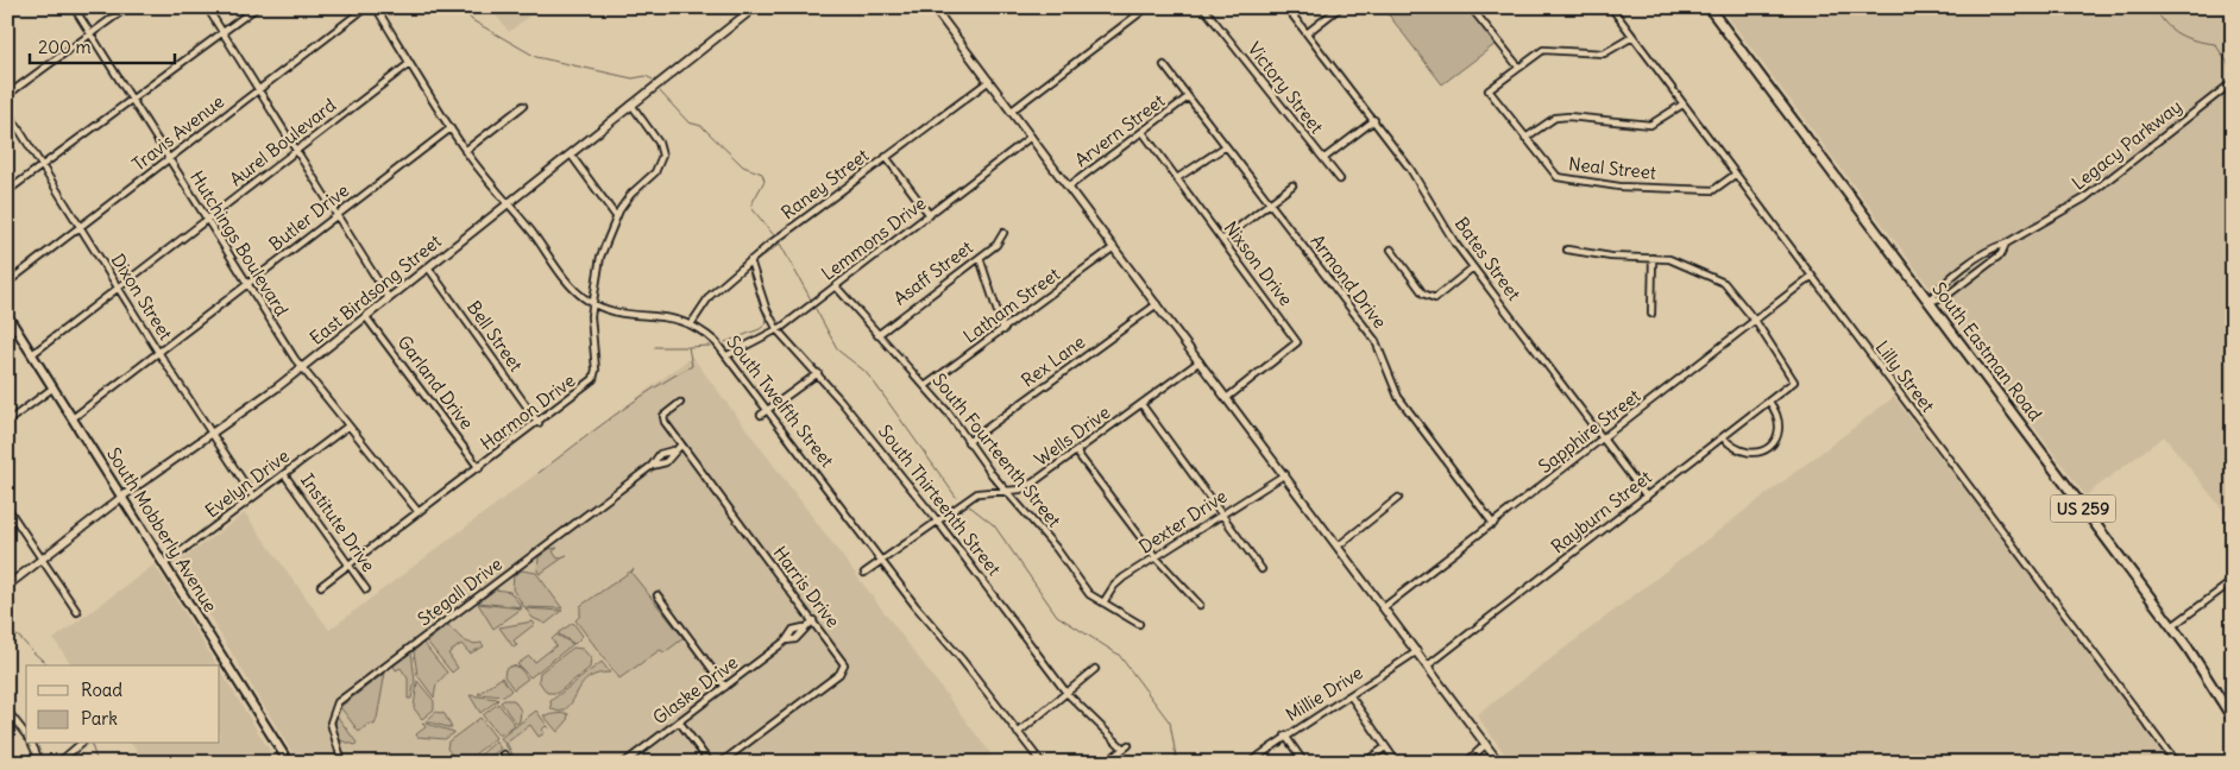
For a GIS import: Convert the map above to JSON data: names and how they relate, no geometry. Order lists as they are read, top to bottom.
{
  "streets": {
    "main road": ["South Eastman Road", "US 259", "South Mobberly Avenue"],
    "street": [
      "Victory Street",
      "Arvern Street",
      "Travis Avenue",
      "Aurel Boulevard",
      "Legacy Parkway",
      "Neal Street",
      "Raney Street",
      "Butler Drive",
      "Lemmons Drive",
      "Hutchings Boulevard",
      "Bates Street",
      "Nixson Drive",
      "Asaff Street",
      "Armond Drive",
      "East Birdsong Street",
      "Dixon Street",
      "Latham Street",
      "Bell Street",
      "Rex Lane",
      "Lilly Street",
      "Garland Drive",
      "South Twelfth Street",
      "Harmon Drive",
      "Sapphire Street",
      "Wells Drive",
      "South Fourteenth Street",
      "Evelyn Drive",
      "South Thirteenth Street",
      "Rayburn Street",
      "Dexter Drive",
      "Institute Drive",
      "Harris Drive",
      "Stegall Drive",
      "Glaske Drive",
      "Millie Drive"
    ]
  },
  "crossings": [
    ["Arvern Street", "Nixson Drive"],
    ["Arvern Street", "Armond Drive"],
    ["Travis Avenue", "Hutchings Boulevard"],
    ["Travis Avenue", "Dixon Street"],
    ["Aurel Boulevard", "Hutchings Boulevard"],
    ["Aurel Boulevard", "Dixon Street"],
    ["Aurel Boulevard", "South Twelfth Street"],
    ["Aurel Boulevard", "South Mobberly Avenue"],
    ["Legacy Parkway", "South Eastman Road"],
    ["Neal Street", "Lilly Street"],
    ["Raney Street", "South Twelfth Street"],
    ["Raney Street", "South Thirteenth Street"],
    ["Butler Drive", "Hutchings Boulevard"],
    ["Butler Drive", "Dixon Street"],
    ["Butler Drive", "South Twelfth Street"],
    ["Butler Drive", "South Mobberly Avenue"],
    ["Lemmons Drive", "South Twelfth Street"],
    ["Lemmons Drive", "South Fourteenth Street"],
    ["Lemmons Drive", "South Thirteenth Street"],
    ["Hutchings Boulevard", "East Birdsong Street"],
    ["Hutchings Boulevard", "Harmon Drive"],
    ["Hutchings Boulevard", "Evelyn Drive"],
    ["Bates Street", "Sapphire Street"],
    ["Bates Street", "Rayburn Street"],
    ["Asaff Street", "South Fourteenth Street"],
    ["Armond Drive", "Sapphire Street"],
    ["East Birdsong Street", "Dixon Street"],
    ["East Birdsong Street", "Bell Street"],
    ["East Birdsong Street", "Garland Drive"],
    ["East Birdsong Street", "South Twelfth Street"],
    ["East Birdsong Street", "Harmon Drive"],
    ["East Birdsong Street", "South Mobberly Avenue"],
    ["Dixon Street", "Evelyn Drive"],
    ["Latham Street", "South Fourteenth Street"],
    ["Bell Street", "Harmon Drive"],
    ["Rex Lane", "South Fourteenth Street"],
    ["Lilly Street", "Sapphire Street"],
    ["Garland Drive", "Harmon Drive"],
    ["South Twelfth Street", "Harmon Drive"],
    ["South Twelfth Street", "Wells Drive"],
    ["Harmon Drive", "Institute Drive"],
    ["Sapphire Street", "Rayburn Street"],
    ["Wells Drive", "South Fourteenth Street"],
    ["Wells Drive", "South Thirteenth Street"],
    ["South Fourteenth Street", "Dexter Drive"],
    ["Evelyn Drive", "Institute Drive"],
    ["Evelyn Drive", "South Mobberly Avenue"],
    ["Harris Drive", "Stegall Drive"],
    ["Harris Drive", "Glaske Drive"]
  ],
  "legend": ["Road", "Park"],
  "scale_bar": "200 m"
}
